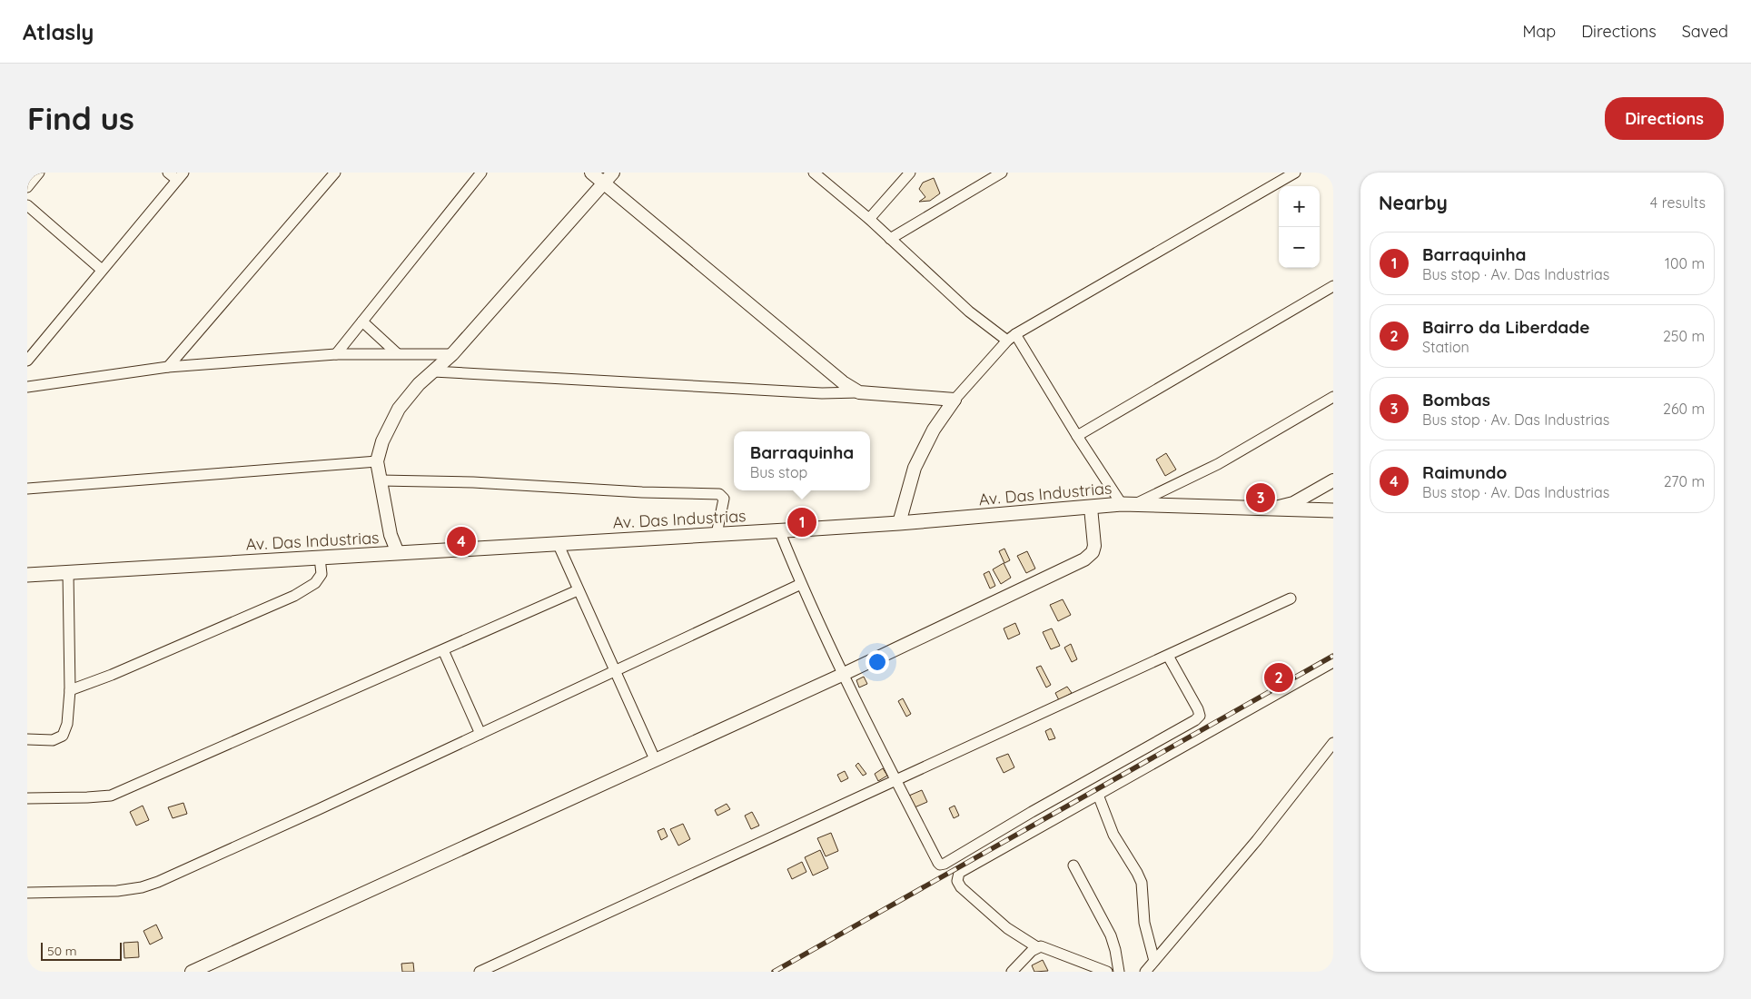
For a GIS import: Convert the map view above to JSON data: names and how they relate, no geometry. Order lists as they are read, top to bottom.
{
  "streets": {
    "main road": ["Av. Das Industrias"]
  },
  "scale_bar": "50 m",
  "page": {
    "header": "Atlasly",
    "nav": ["Map", "Directions", "Saved"],
    "buttons": "Directions",
    "title": "Find us",
    "heading": ["Nearby", "4 results"],
    "map_buttons": ["+", "−"],
    "list": [
      {
        "mark": "1",
        "name": "Barraquinha",
        "note": "Bus stop · Av. Das Industrias",
        "value": "100 m"
      },
      {
        "mark": "2",
        "name": "Bairro da Liberdade",
        "note": "Station",
        "value": "250 m"
      },
      {
        "mark": "3",
        "name": "Bombas",
        "note": "Bus stop · Av. Das Industrias",
        "value": "260 m"
      },
      {
        "mark": "4",
        "name": "Raimundo",
        "note": "Bus stop · Av. Das Industrias",
        "value": "270 m"
      }
    ],
    "popup": ["Barraquinha", "Bus stop"],
    "pins": [
      "3",
      "1",
      "4",
      "2"
    ],
    "scale": "50 m"
  }
}
